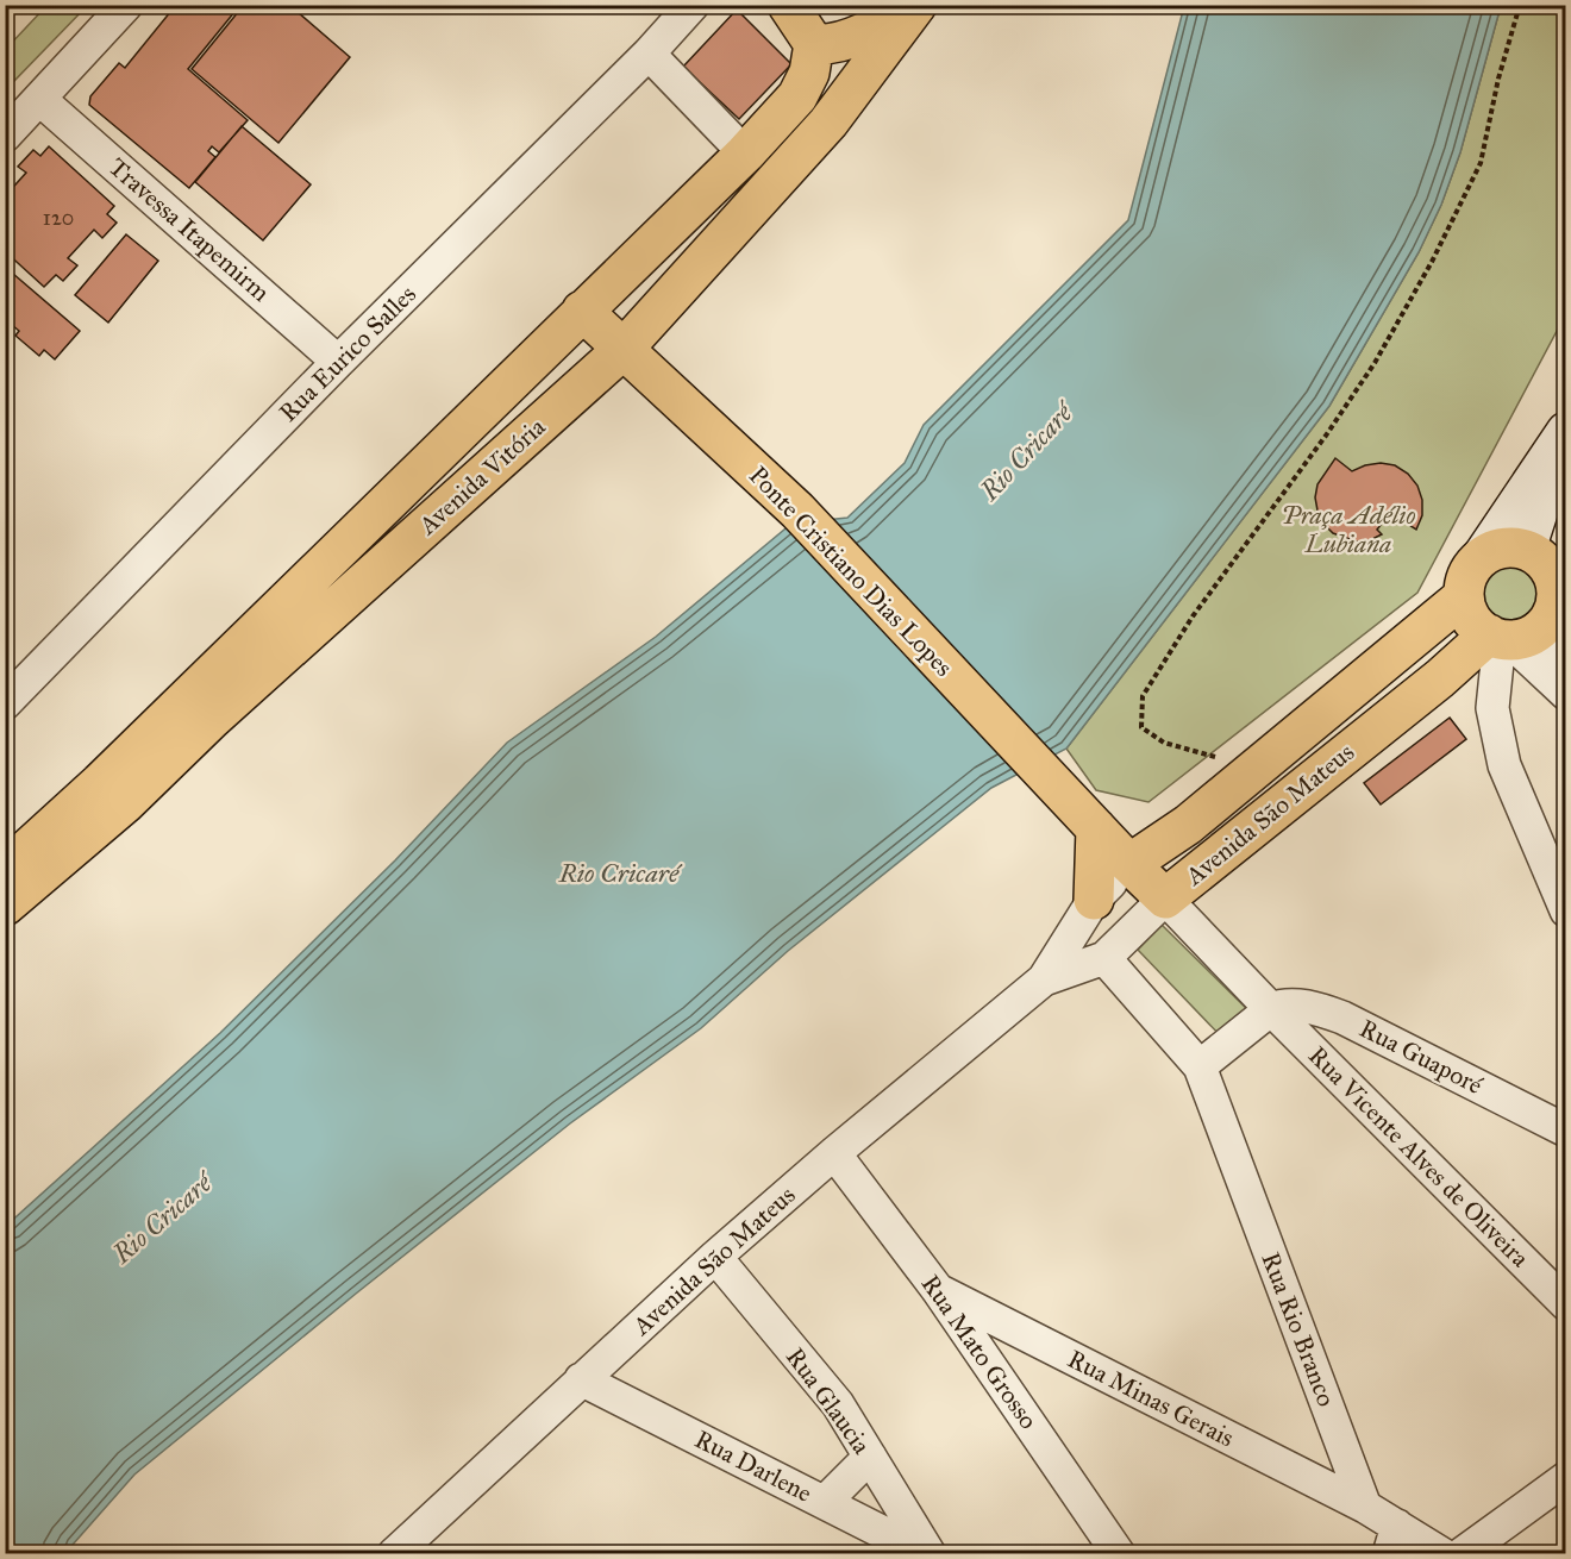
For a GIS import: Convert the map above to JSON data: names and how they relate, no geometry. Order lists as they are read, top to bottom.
{
  "streets": {
    "main road": ["Avenida Vitória", "Ponte Cristiano Dias Lopes", "Avenida São Mateus"],
    "street": [
      "Travessa Itapemirm",
      "Rua Eurico Salles",
      "Rua Guaporé",
      "Rua Vicente Alves de Oliveira",
      "Rua Rio Branco",
      "Rua Mato Grosso",
      "Rua Minas Gerais",
      "Rua Glaucia",
      "Rua Darlene"
    ]
  },
  "crossings": [
    ["Travessa Itapemirm", "Rua Eurico Salles"],
    ["Avenida Vitória", "Ponte Cristiano Dias Lopes"],
    ["Ponte Cristiano Dias Lopes", "Avenida São Mateus"],
    ["Ponte Cristiano Dias Lopes", "Rua Vicente Alves de Oliveira"],
    ["Avenida São Mateus", "Rua Vicente Alves de Oliveira"],
    ["Avenida São Mateus", "Rua Mato Grosso"],
    ["Avenida São Mateus", "Rua Glaucia"],
    ["Avenida São Mateus", "Rua Darlene"],
    ["Rua Guaporé", "Rua Vicente Alves de Oliveira"],
    ["Rua Rio Branco", "Rua Minas Gerais"],
    ["Rua Mato Grosso", "Rua Minas Gerais"],
    ["Rua Glaucia", "Rua Darlene"]
  ],
  "water": ["Rio Cricaré"],
  "parks": ["Praça Adélio Lubiana"],
  "house_numbers": ["120"]
}
